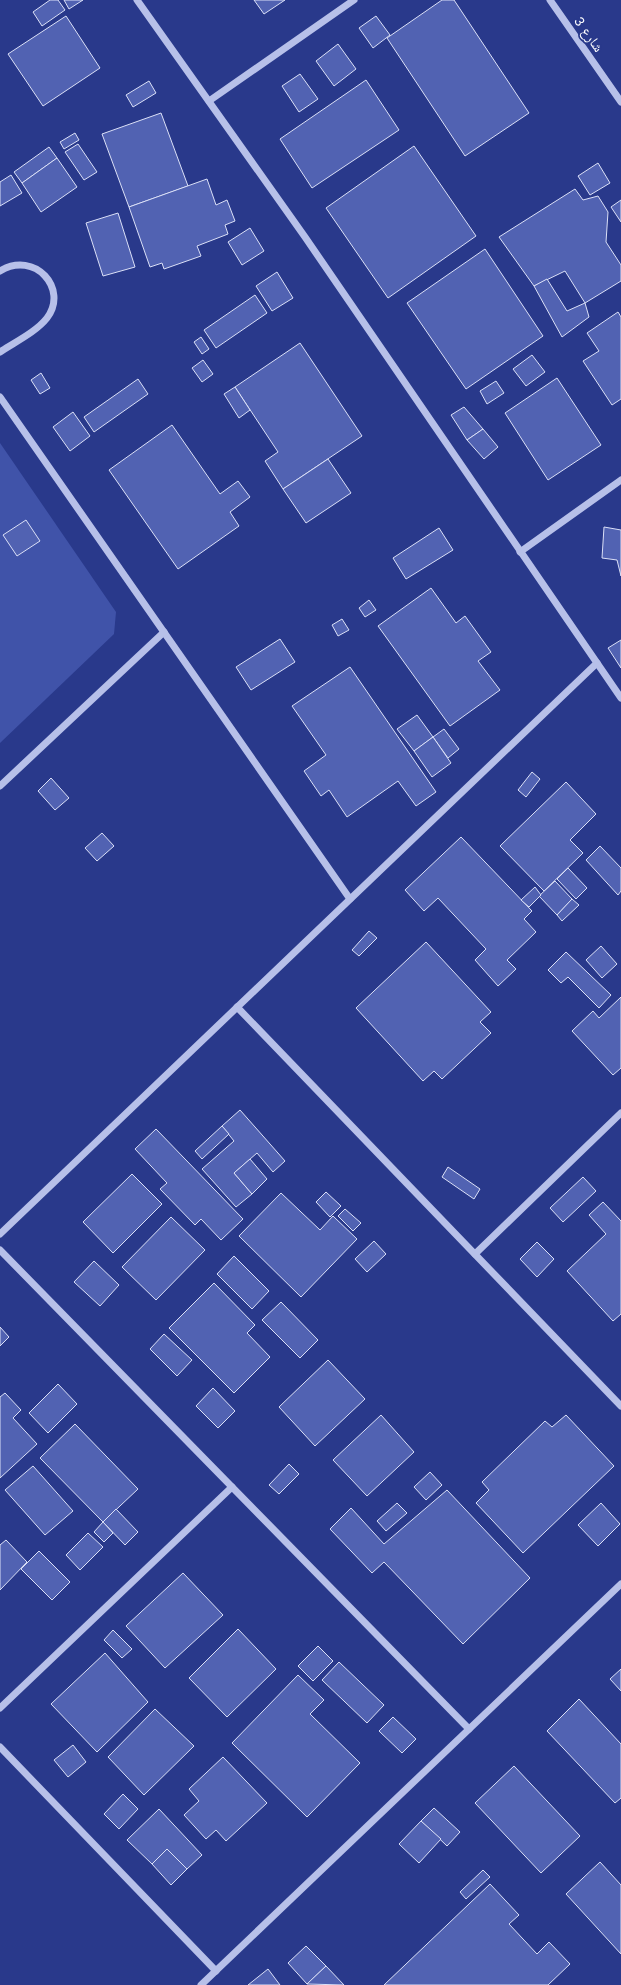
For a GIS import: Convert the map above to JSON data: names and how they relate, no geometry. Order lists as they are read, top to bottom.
{
  "streets": {
    "street": ["شارع 3"]
  }
}
